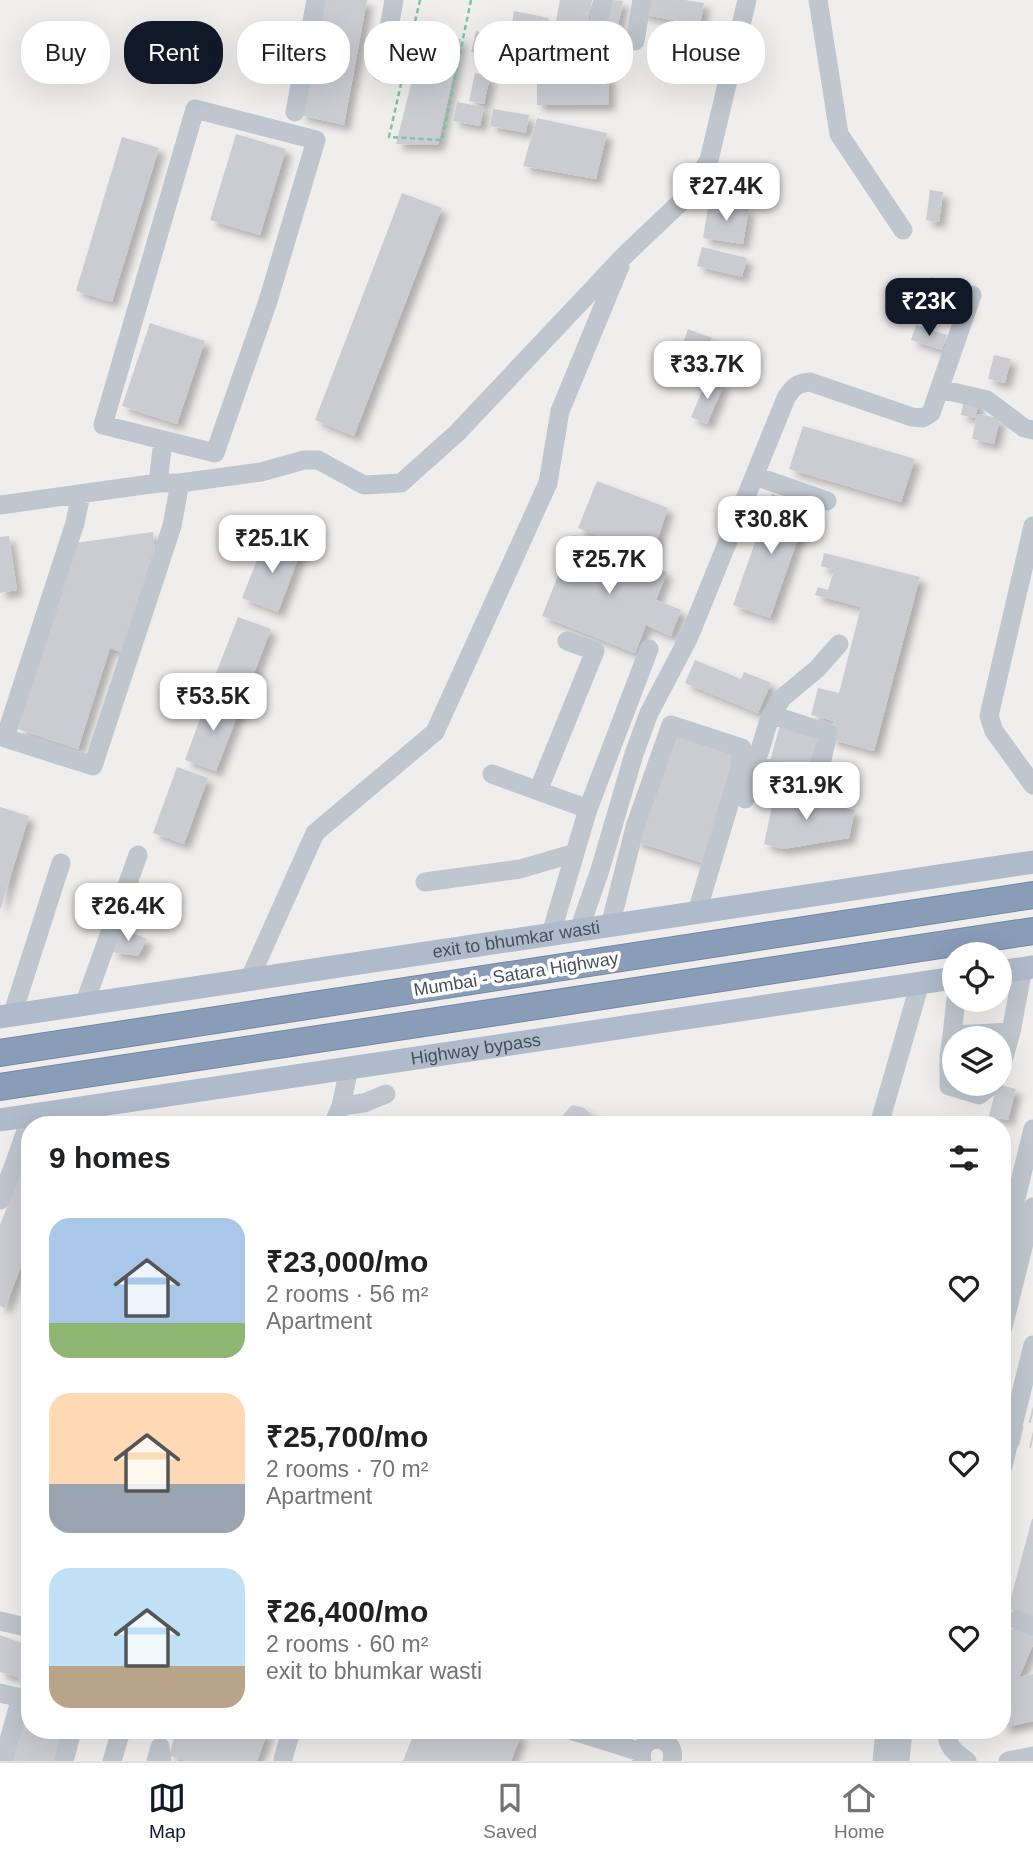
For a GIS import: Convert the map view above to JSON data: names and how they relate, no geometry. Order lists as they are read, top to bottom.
{
  "streets": {
    "highway": ["Mumbai - Satara Highway"],
    "main road": ["exit to bhumkar wasti", "Highway bypass"]
  },
  "page": {
    "chip": [
      "Buy",
      "Rent",
      "Filters",
      "New",
      "Apartment",
      "House"
    ],
    "price": [
      "₹27.4K",
      "₹23K",
      "₹33.7K",
      "₹30.8K",
      "₹25.1K",
      "₹25.7K",
      "₹53.5K",
      "₹31.9K",
      "₹26.4K"
    ],
    "heading": "9 homes",
    "list": [
      {
        "name": "₹23,000/mo",
        "note": "2 rooms · 56 m² · Apartment"
      },
      {
        "name": "₹25,700/mo",
        "note": "2 rooms · 70 m² · Apartment"
      },
      {
        "name": "₹26,400/mo",
        "note": "2 rooms · 60 m² · exit to bhumkar wasti"
      }
    ],
    "tabs": ["Map", "Saved", "Home"]
  }
}
